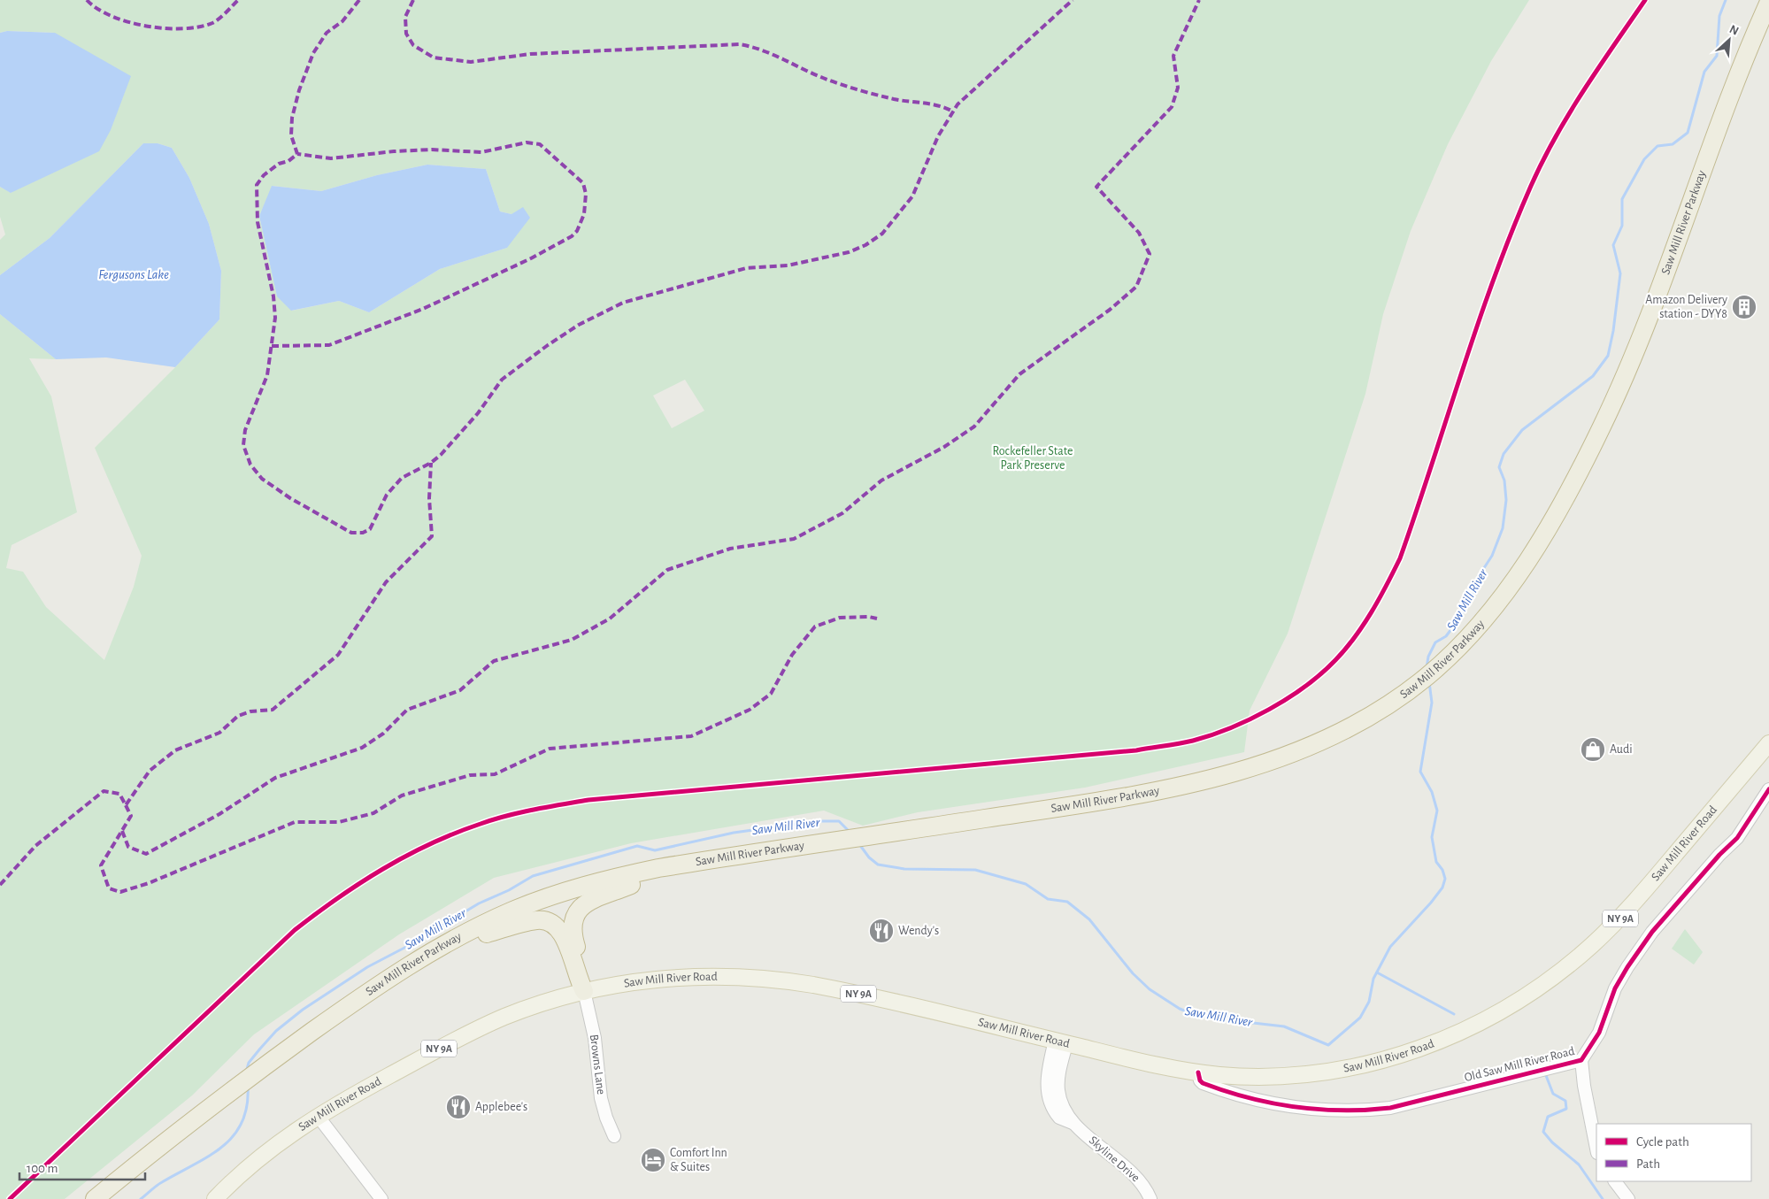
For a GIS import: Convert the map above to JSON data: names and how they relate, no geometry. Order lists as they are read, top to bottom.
{
  "streets": {
    "highway": ["Saw Mill River Parkway"],
    "main road": ["Saw Mill River Road", "NY 9A"],
    "street": ["Browns Lane", "Old Saw Mill River Road", "Skyline Drive"]
  },
  "crossings": [
    ["Saw Mill River Road", "Browns Lane"],
    ["Saw Mill River Road", "Old Saw Mill River Road"],
    ["Saw Mill River Road", "Skyline Drive"]
  ],
  "water": ["Fergusons Lake", "Saw Mill River"],
  "parks": ["Rockefeller State Park Preserve"],
  "places": {
    "building": ["Amazon Delivery station - DYY8"],
    "shop": ["Audi"],
    "restaurant": ["Wendy's", "Applebee's"],
    "hotel": ["Comfort Inn & Suites"]
  },
  "legend": ["Cycle path", "Path"],
  "scale_bar": "100 m",
  "north": "top right"
}
